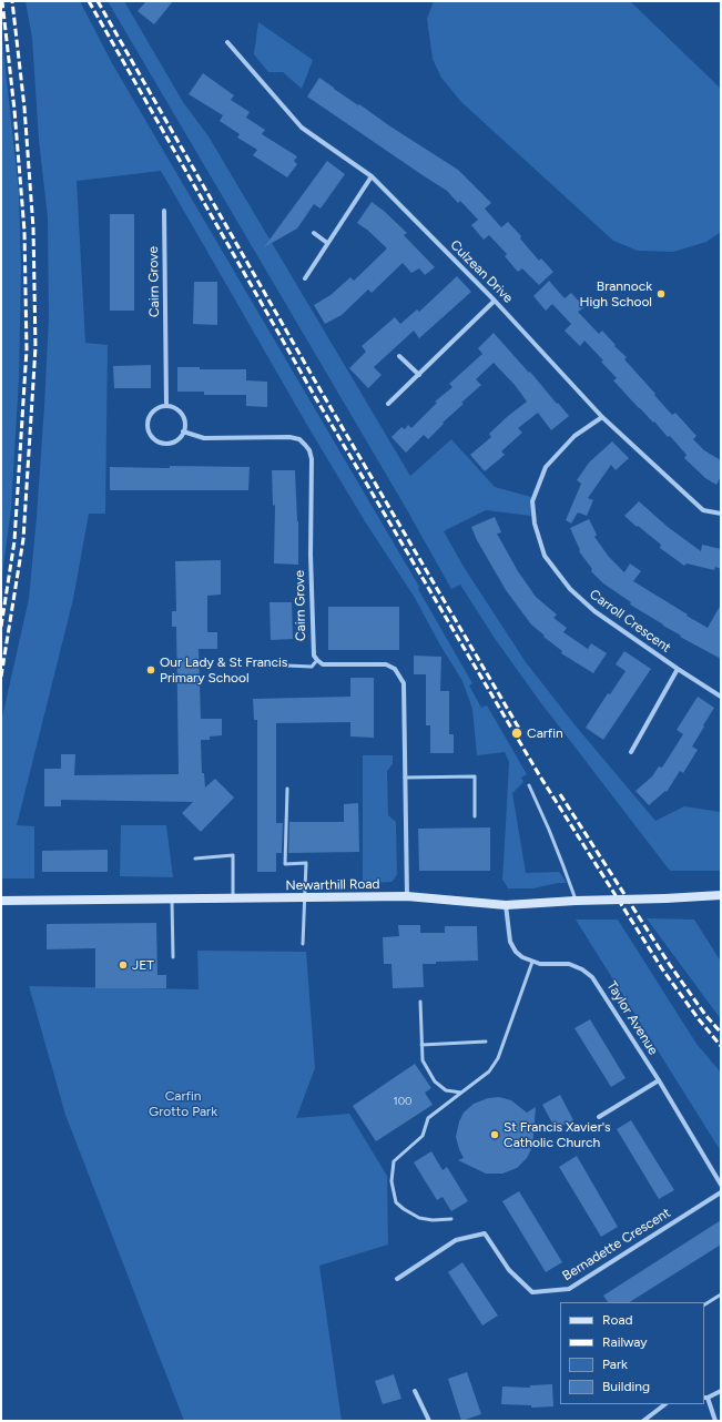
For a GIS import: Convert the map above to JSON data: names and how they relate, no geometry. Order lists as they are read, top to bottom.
{
  "streets": {
    "main road": ["Newarthill Road"],
    "street": [
      "Culzean Drive",
      "Cairn Grove",
      "Carroll Crescent",
      "Taylor Avenue",
      "Bernadette Crescent"
    ]
  },
  "crossings": [
    ["Culzean Drive", "Carroll Crescent"],
    ["Newarthill Road", "Taylor Avenue"]
  ],
  "parks": ["Carfin Grotto Park"],
  "places": [
    "Brannock High School",
    "Our Lady & St Francis Primary School",
    "Carfin",
    "JET",
    "St Francis Xavier's Catholic Church"
  ],
  "house_numbers": ["100"],
  "legend": [
    "Road",
    "Railway",
    "Park",
    "Building"
  ]
}
